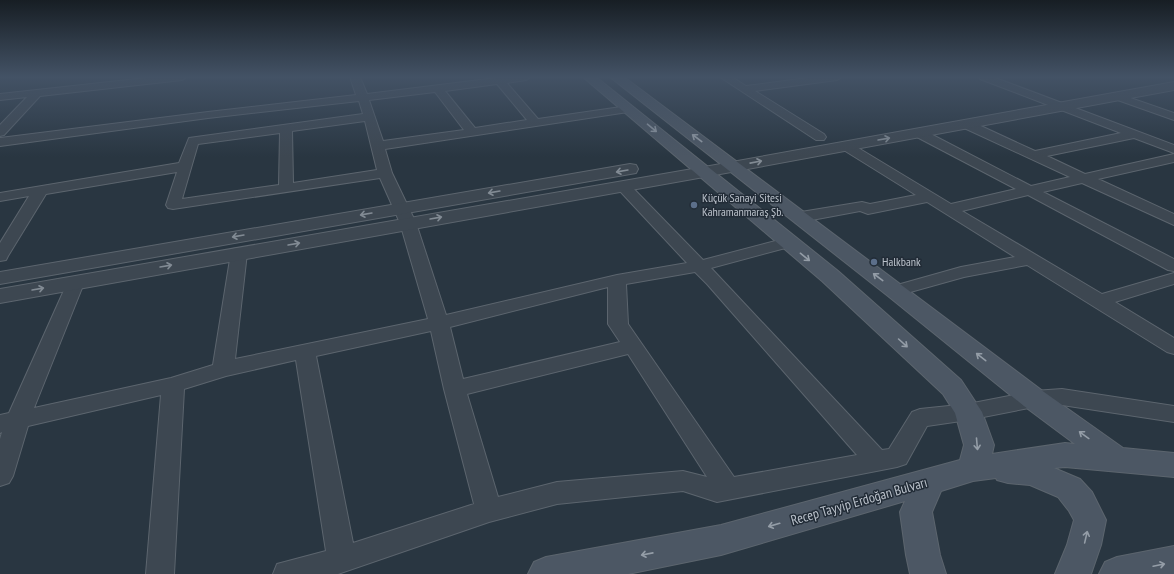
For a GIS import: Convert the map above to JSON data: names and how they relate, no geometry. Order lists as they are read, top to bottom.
{
  "streets": {
    "main road": ["Recep Tayyip Erdoğan Bulvarı"]
  },
  "one_way": ["Recep Tayyip Erdoğan Bulvarı"],
  "places": ["Küçük Sanayi Sitesi Kahramanmaraş Şb.", "Halkbank"]
}
